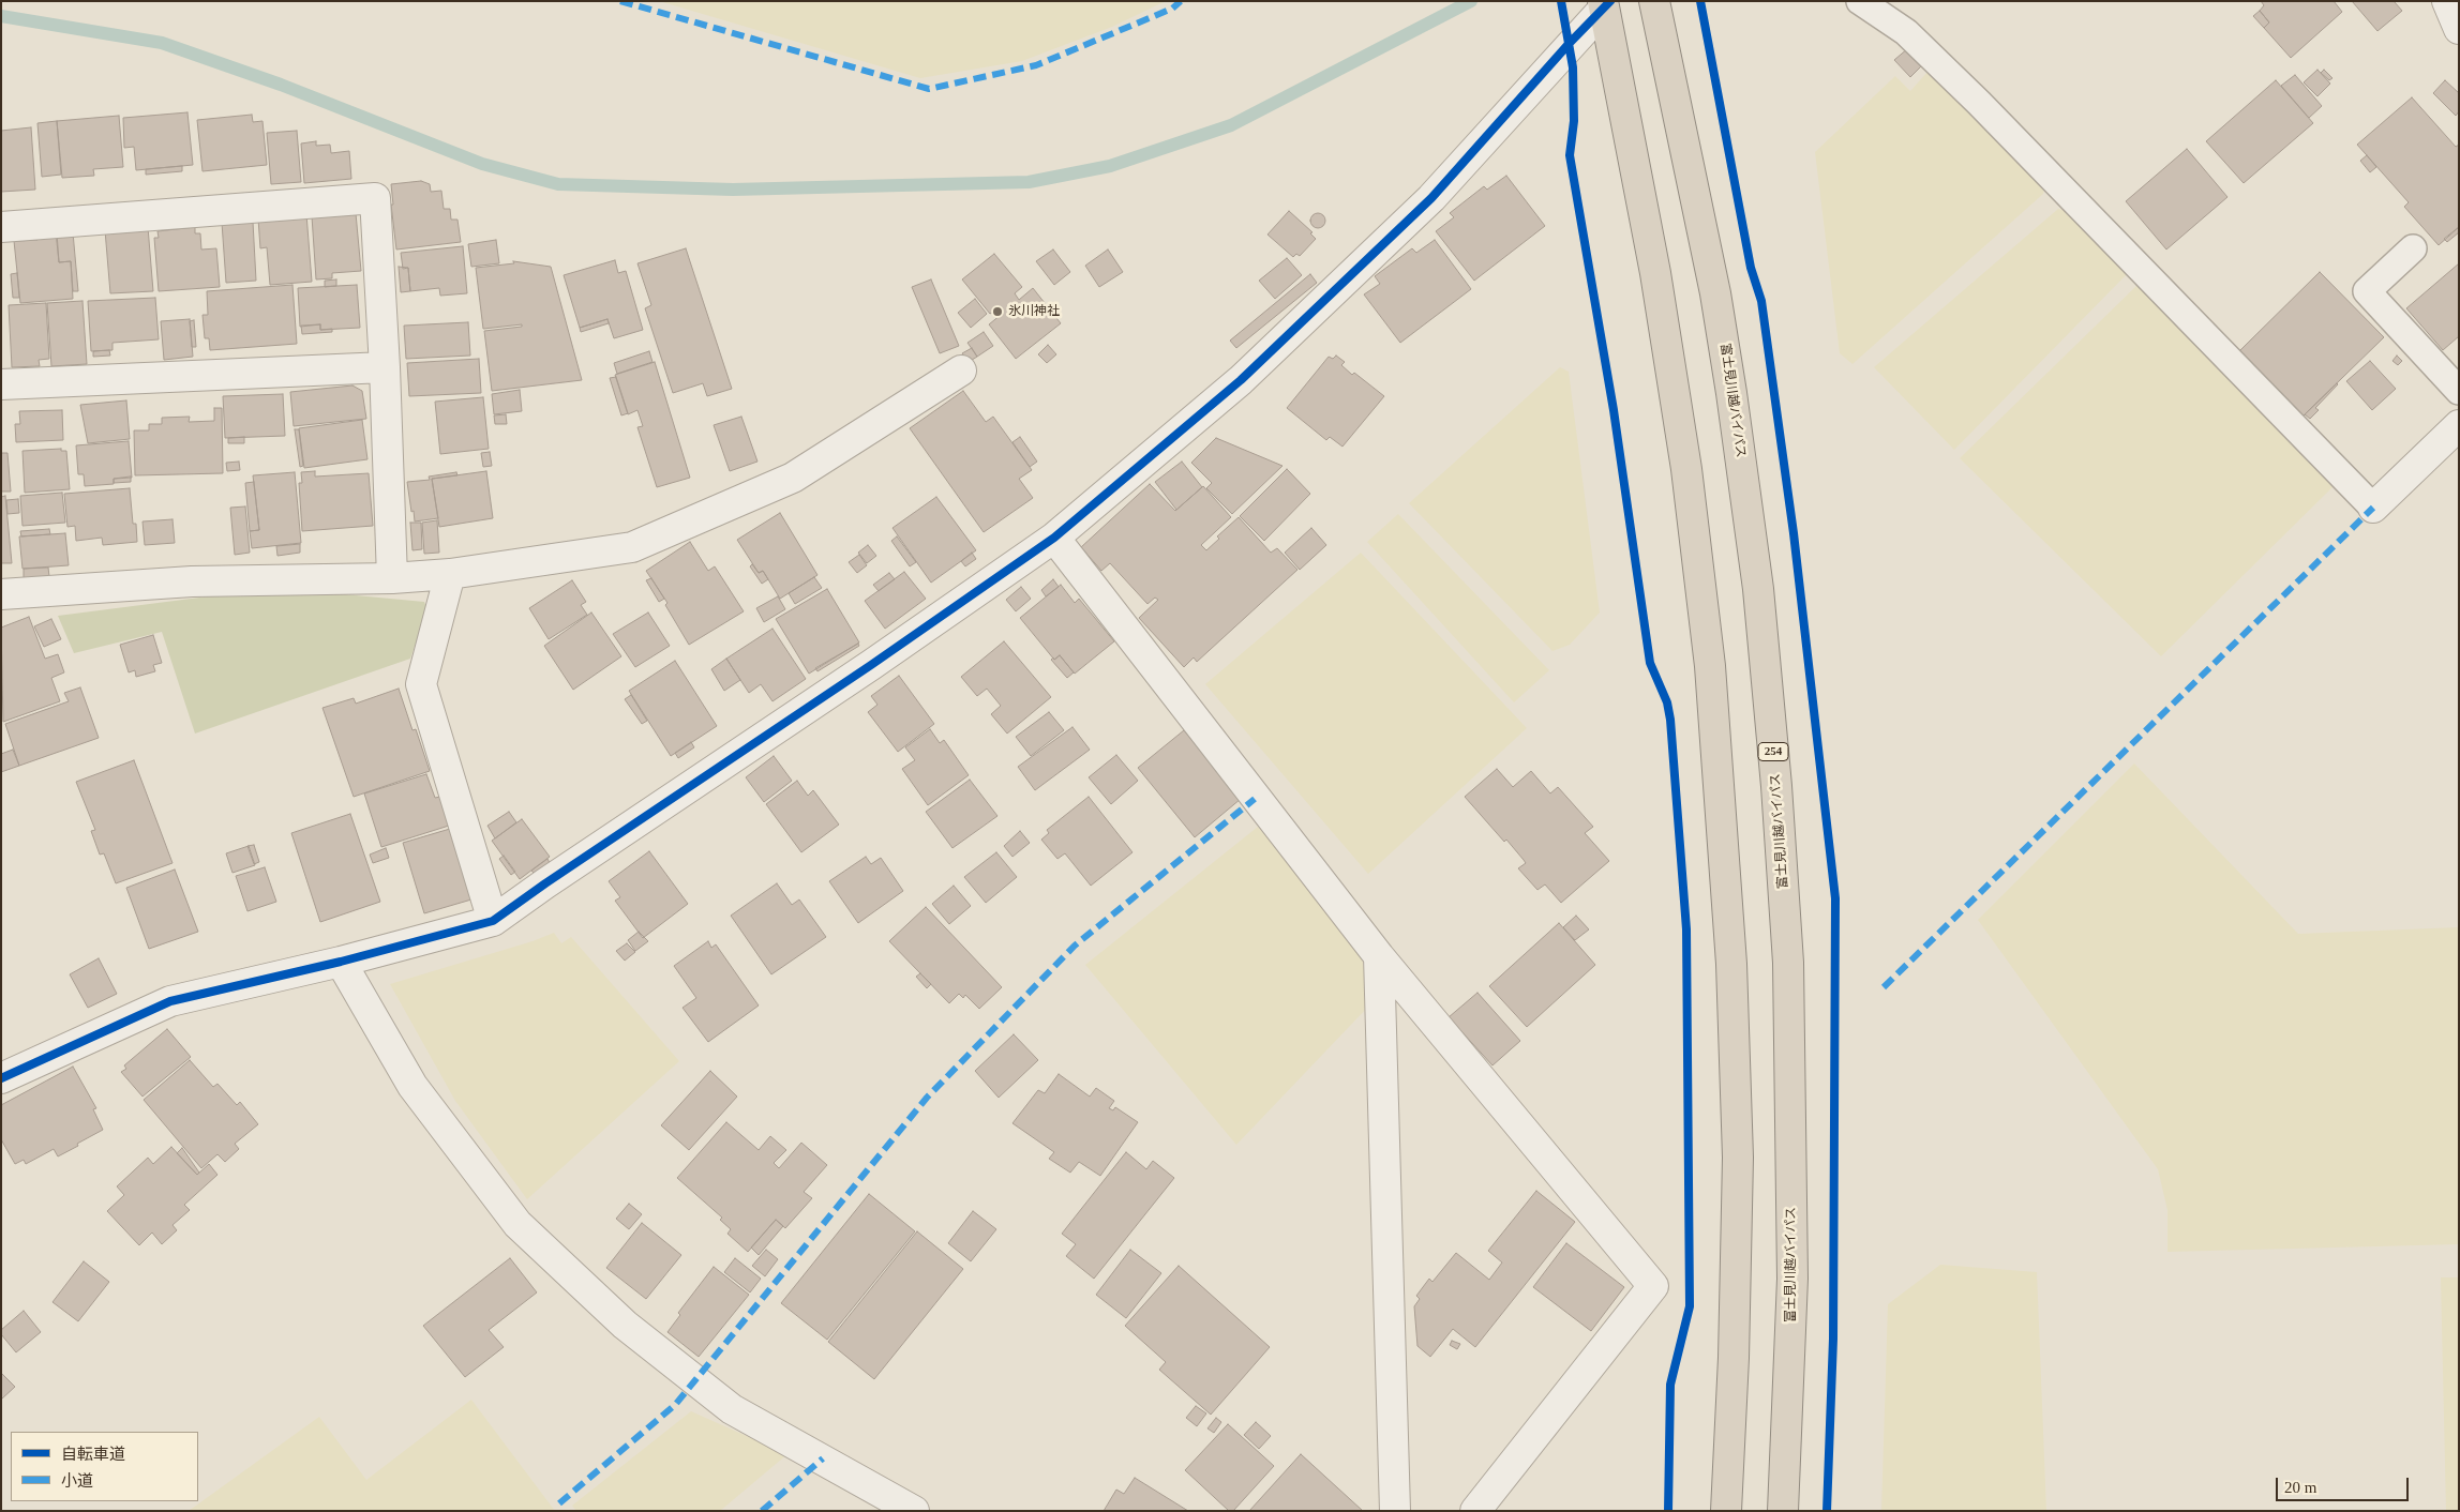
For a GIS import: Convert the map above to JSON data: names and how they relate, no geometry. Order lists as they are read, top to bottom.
{
  "streets": {
    "highway": ["富士見川越バイパス", "254"]
  },
  "places": ["氷川神社"],
  "legend": ["自転車道", "小道"],
  "scale_bar": "20 m"
}
